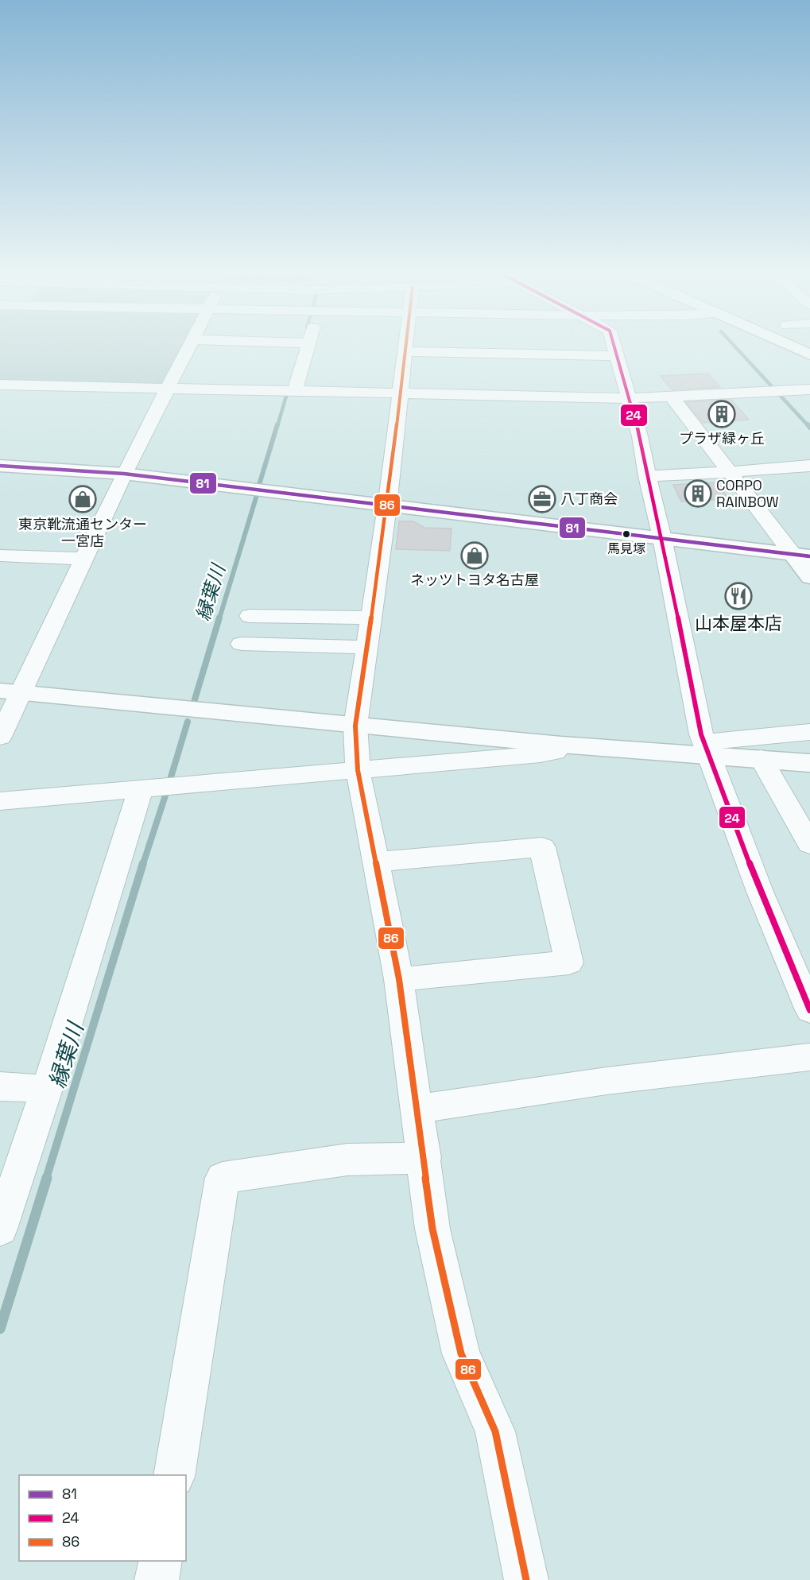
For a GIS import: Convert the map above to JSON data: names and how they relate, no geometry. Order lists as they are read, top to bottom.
{
  "water": ["縁葉川"],
  "places": {
    "building": ["プラザ緑ヶ丘", "CORPO RAINBOW"],
    "shop": ["東京靴流通センター 一宮店", "ネッツトヨタ名古屋"],
    "office": ["八丁商会"],
    "other": ["馬見塚"],
    "restaurant": ["山本屋本店"]
  },
  "lines": ["transit line 24", "transit line 86", "transit line 81"],
  "legend": ["81", "24", "86"]
}
